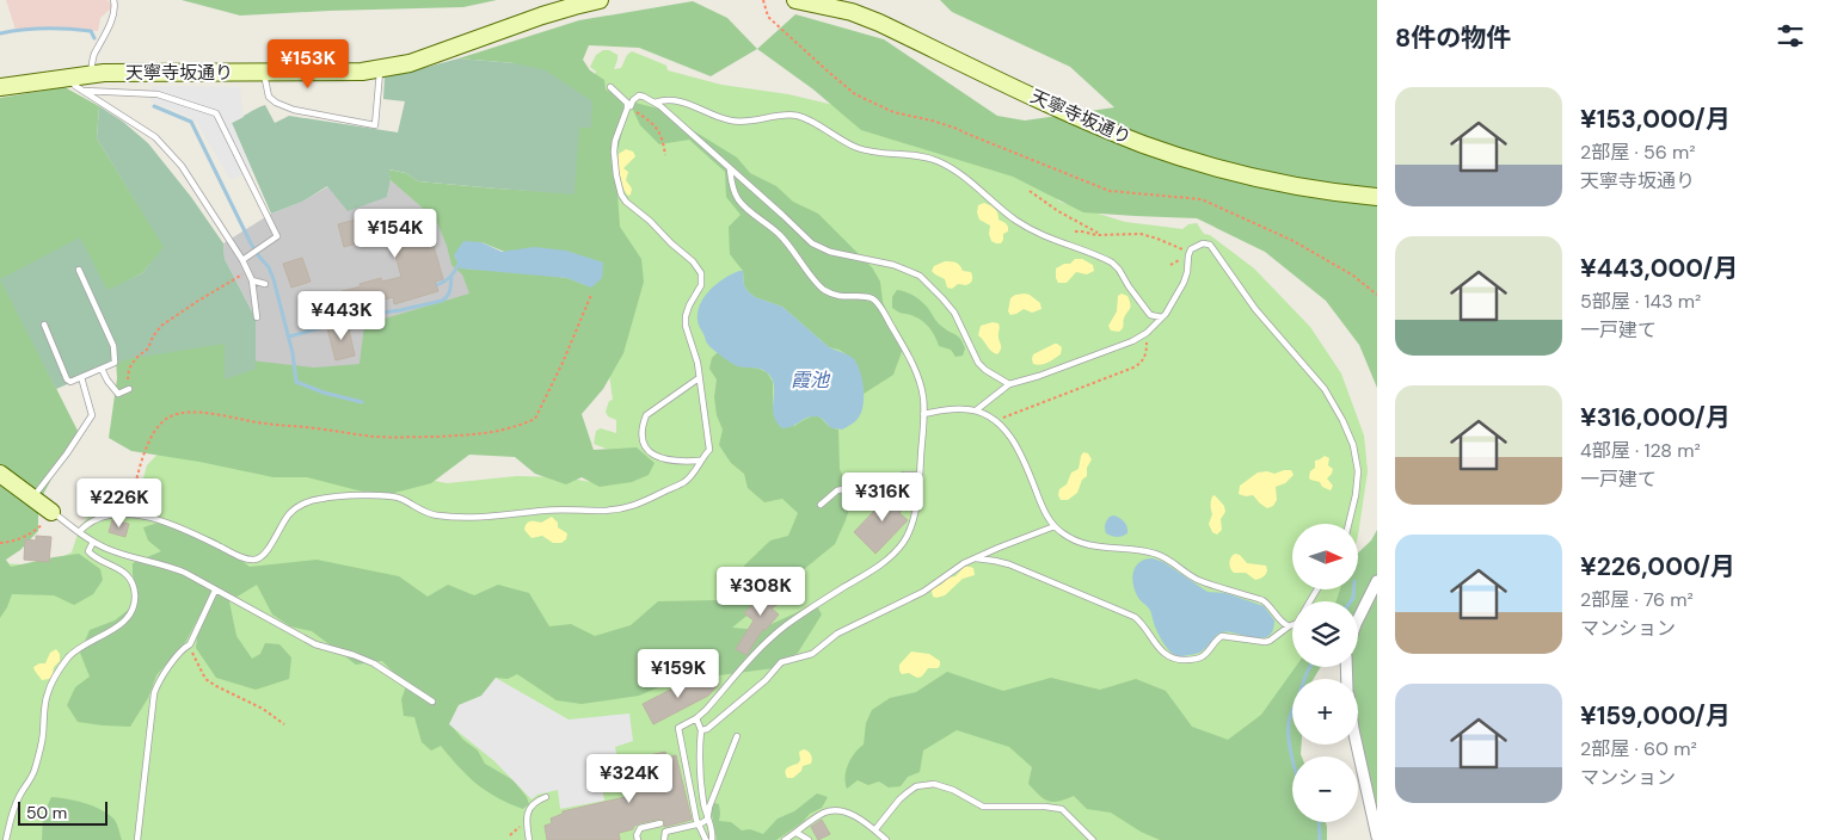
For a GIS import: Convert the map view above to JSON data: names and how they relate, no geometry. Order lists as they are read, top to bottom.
{
  "streets": {
    "street": ["天寧寺坂通り"]
  },
  "water": ["霞池"],
  "scale_bar": "50 m",
  "north": "right",
  "page": {
    "heading": "8件の物件",
    "price": [
      "¥153K",
      "¥154K",
      "¥443K",
      "¥316K",
      "¥226K",
      "¥308K",
      "¥159K",
      "¥324K"
    ],
    "list": [
      {
        "name": "¥153,000/月",
        "note": "2部屋 · 56 m² · 天寧寺坂通り"
      },
      {
        "name": "¥443,000/月",
        "note": "5部屋 · 143 m² · 一戸建て"
      },
      {
        "name": "¥316,000/月",
        "note": "4部屋 · 128 m² · 一戸建て"
      },
      {
        "name": "¥226,000/月",
        "note": "2部屋 · 76 m² · マンション"
      },
      {
        "name": "¥159,000/月",
        "note": "2部屋 · 60 m² · マンション"
      }
    ],
    "map_buttons": ["+", "−"],
    "scale": "50 m"
  }
}
